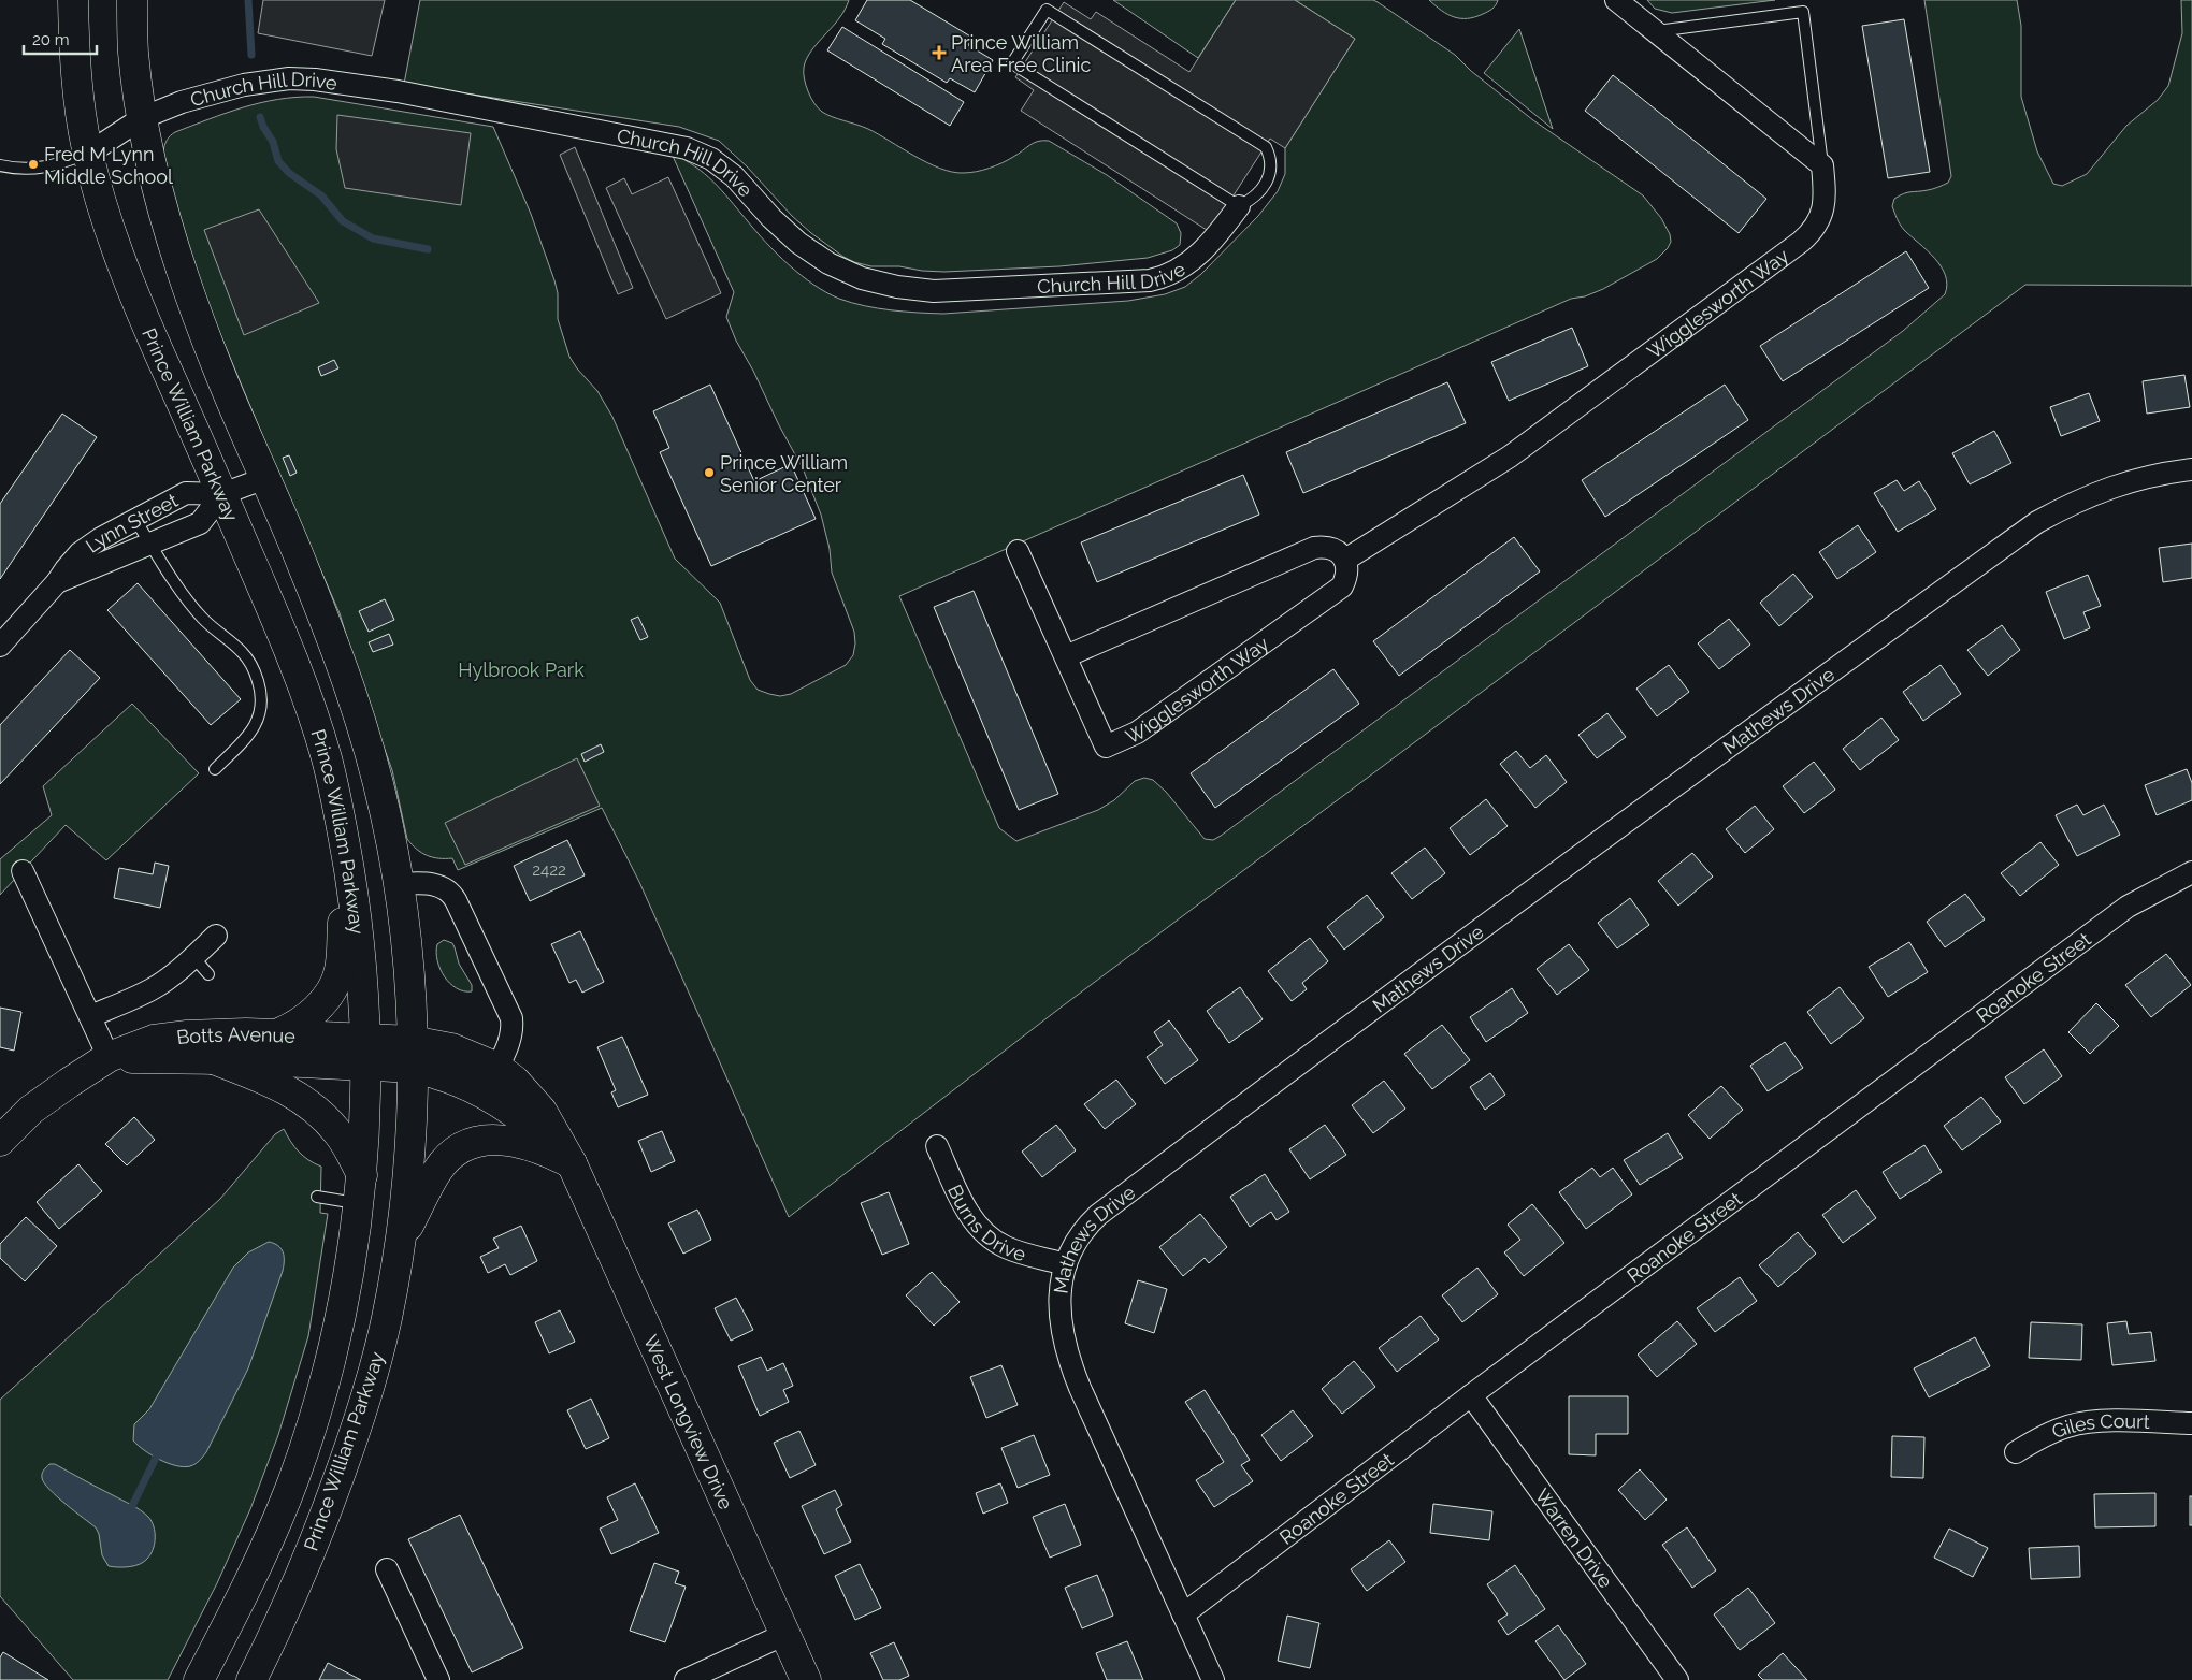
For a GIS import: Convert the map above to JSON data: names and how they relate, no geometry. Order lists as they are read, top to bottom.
{
  "streets": {
    "main road": ["Prince William Parkway", "Botts Avenue", "West Longview Drive"],
    "street": [
      "Church Hill Drive",
      "Wigglesworth Way",
      "Lynn Street",
      "Mathews Drive",
      "Roanoke Street",
      "Burns Drive",
      "Giles Court",
      "Warren Drive"
    ]
  },
  "crossings": [
    ["Church Hill Drive", "Prince William Parkway"],
    ["Prince William Parkway", "Lynn Street"],
    ["Prince William Parkway", "Botts Avenue"],
    ["Prince William Parkway", "West Longview Drive"],
    ["Mathews Drive", "Roanoke Street"],
    ["Mathews Drive", "Burns Drive"],
    ["Roanoke Street", "Warren Drive"],
    ["Botts Avenue", "West Longview Drive"]
  ],
  "parks": ["Hylbrook Park"],
  "places": {
    "health": ["Prince William Area Free Clinic"],
    "other": ["Fred M Lynn Middle School", "Prince William Senior Center"]
  },
  "house_numbers": ["2422"],
  "scale_bar": "20 m"
}
